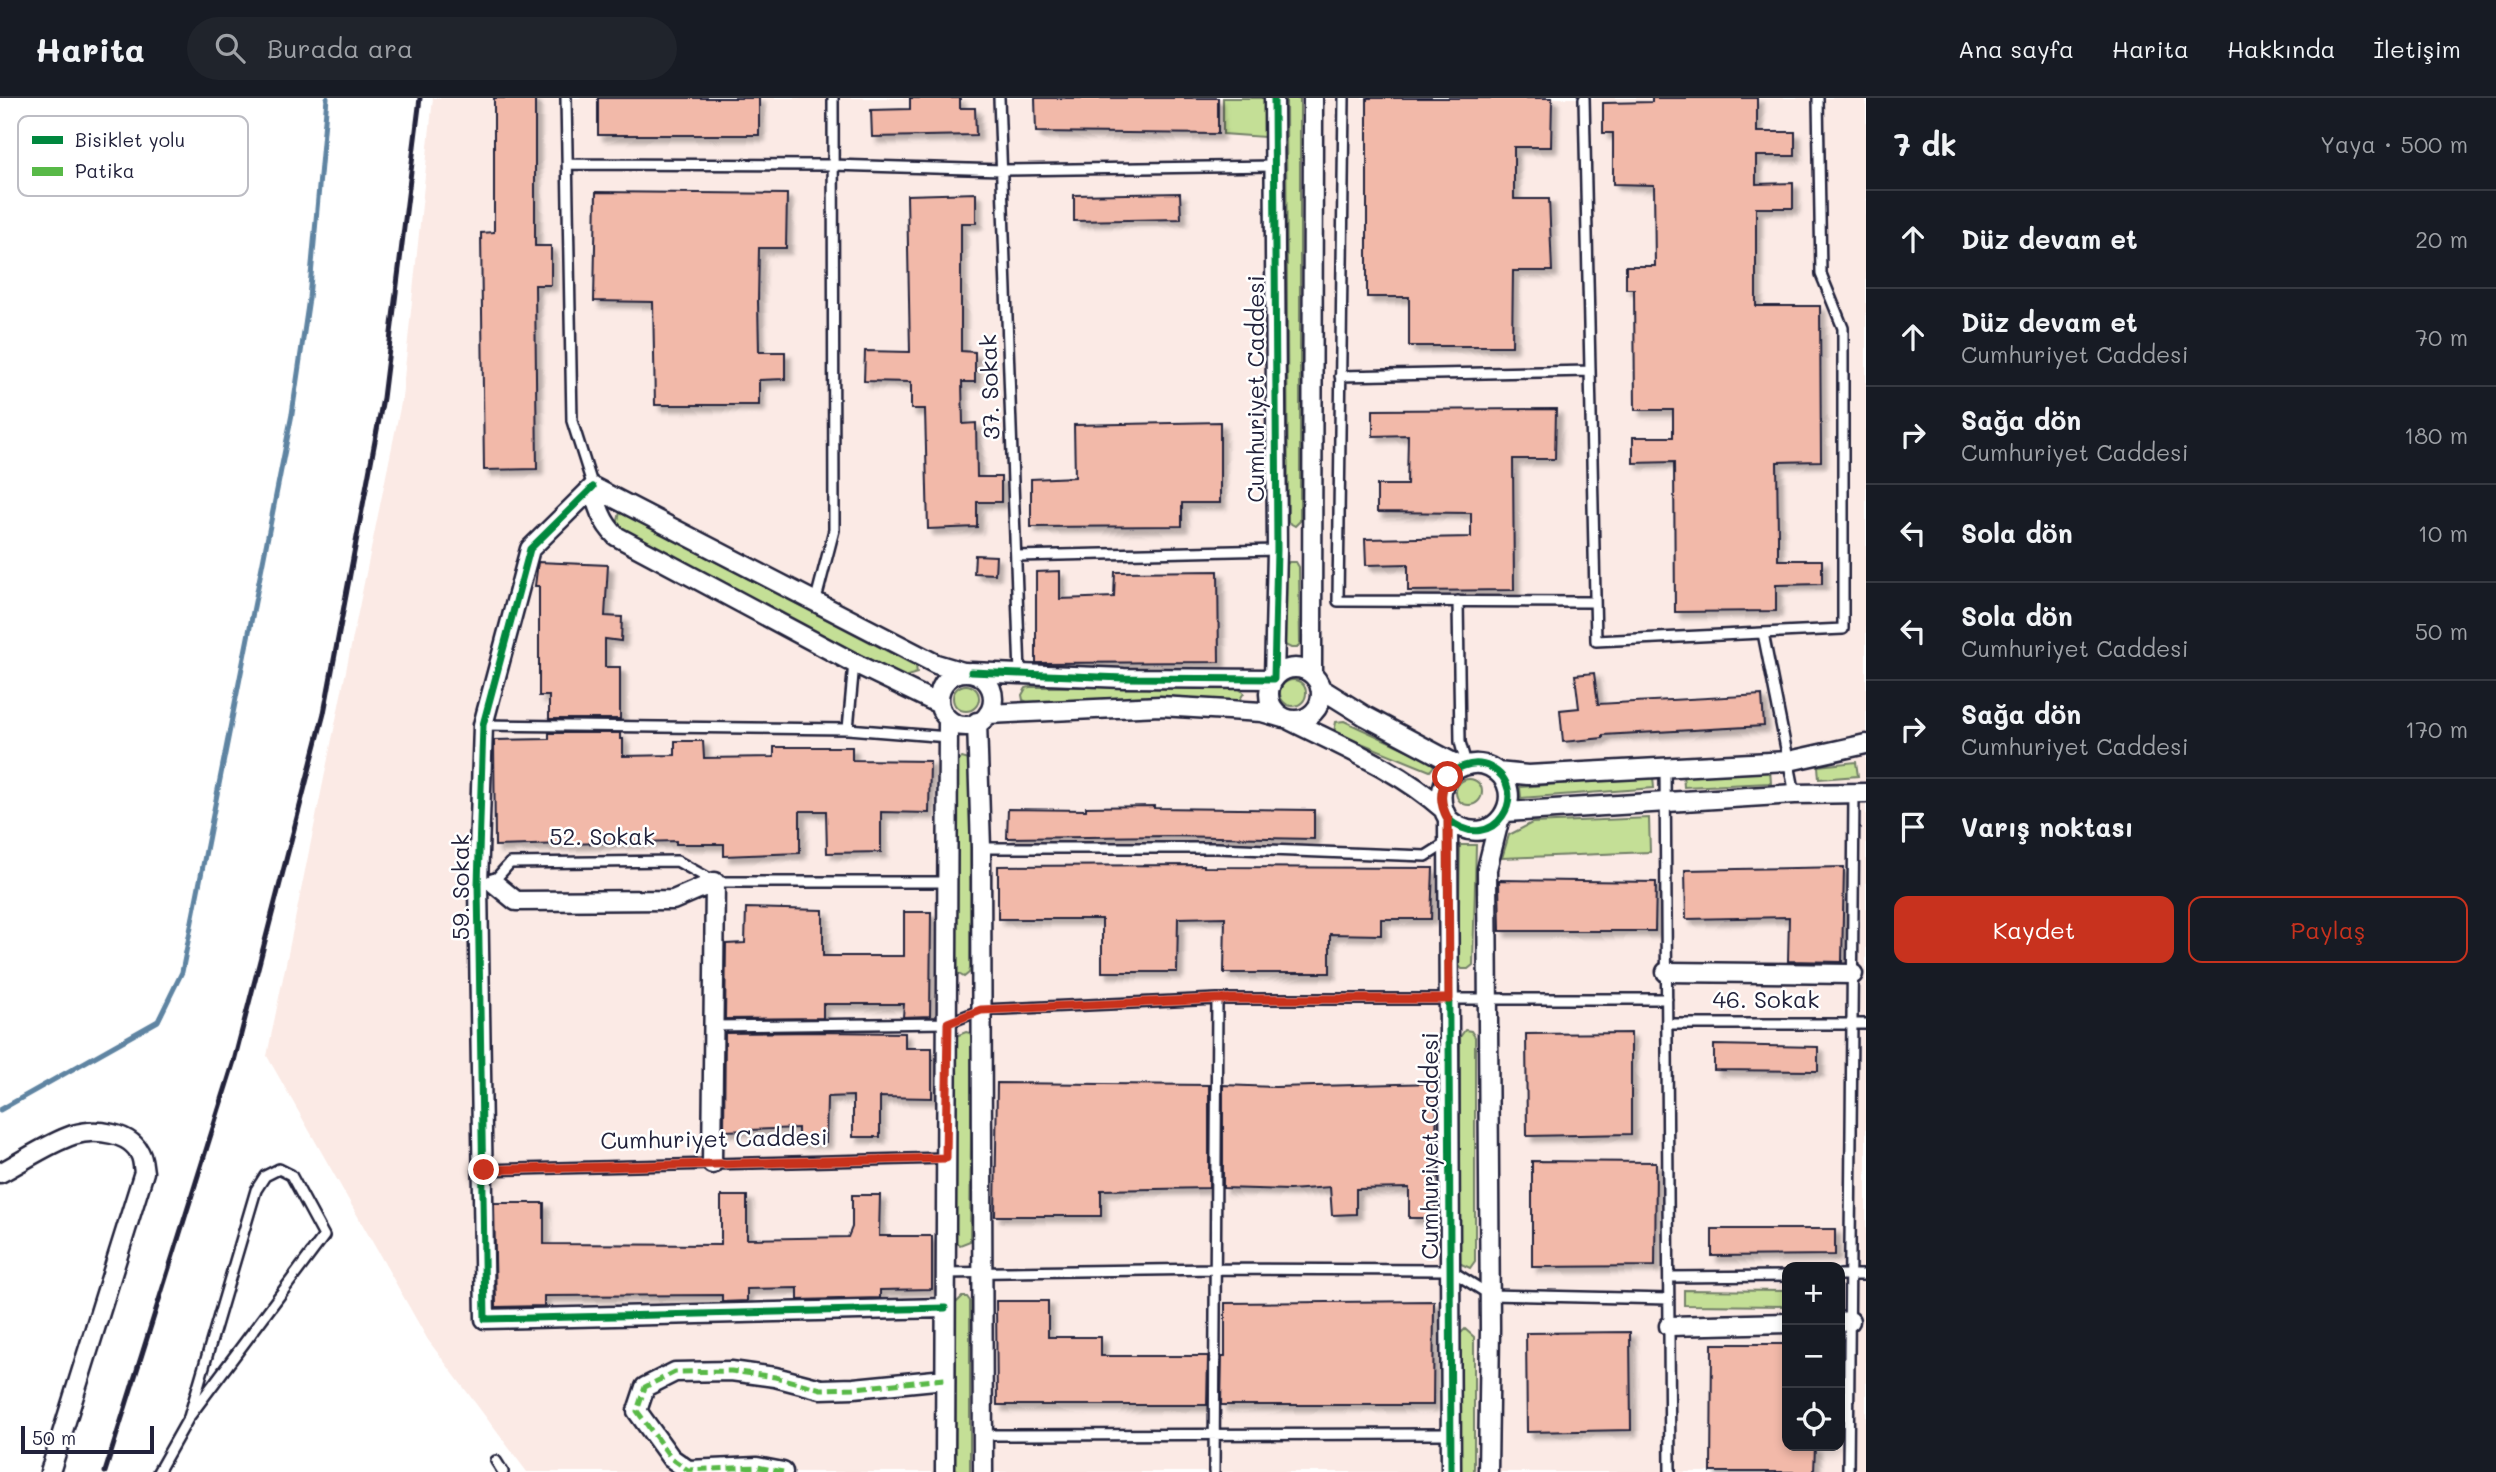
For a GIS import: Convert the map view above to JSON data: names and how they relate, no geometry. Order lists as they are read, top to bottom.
{
  "streets": {
    "street": [
      "Cumhuriyet Caddesi",
      "52. Sokak",
      "59. Sokak",
      "46. Sokak"
    ],
    "lane": ["37. Sokak"]
  },
  "crossings": [
    ["Cumhuriyet Caddesi", "59. Sokak"],
    ["52. Sokak", "59. Sokak"]
  ],
  "legend": ["Bisiklet yolu", "Patika"],
  "scale_bar": "50 m",
  "page": {
    "header": "Harita",
    "search": "Burada ara",
    "nav": [
      "Ana sayfa",
      "Harita",
      "Hakkında",
      "İletişim"
    ],
    "heading": ["7 dk", "Yaya · 500 m"],
    "list": [
      ["Düz devam et", "20 m"],
      ["Düz devam et", "Cumhuriyet Caddesi", "70 m"],
      ["Sağa dön", "Cumhuriyet Caddesi", "180 m"],
      ["Sola dön", "10 m"],
      ["Sola dön", "Cumhuriyet Caddesi", "50 m"],
      ["Sağa dön", "Cumhuriyet Caddesi", "170 m"],
      "Varış noktası"
    ],
    "buttons": ["Kaydet", "Paylaş"],
    "map_buttons": ["+", "−"],
    "scale": "50 m"
  }
}
